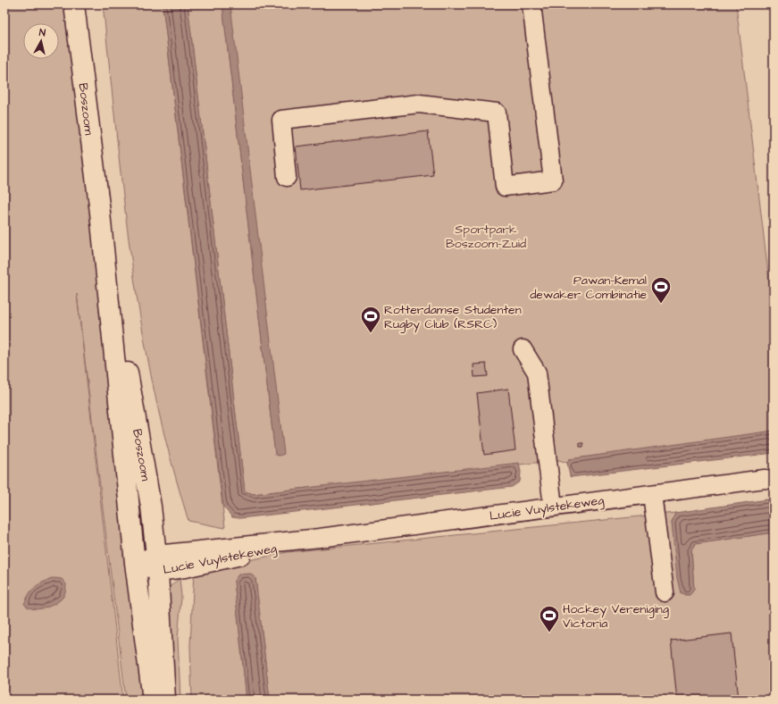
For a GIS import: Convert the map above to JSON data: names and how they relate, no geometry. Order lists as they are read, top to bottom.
{
  "streets": {
    "main road": ["Boszoom"],
    "street": ["Lucie Vuylstekeweg"]
  },
  "crossings": [
    ["Boszoom", "Lucie Vuylstekeweg"]
  ],
  "parks": ["Sportpark Boszoom-Zuid"],
  "places": {
    "sports": ["Pawan-Kemal dewaker Combinatie", "Rotterdamse Studenten Rugby Club (RSRC)", "Hockey Vereniging Victoria"]
  },
  "north": "top"
}
